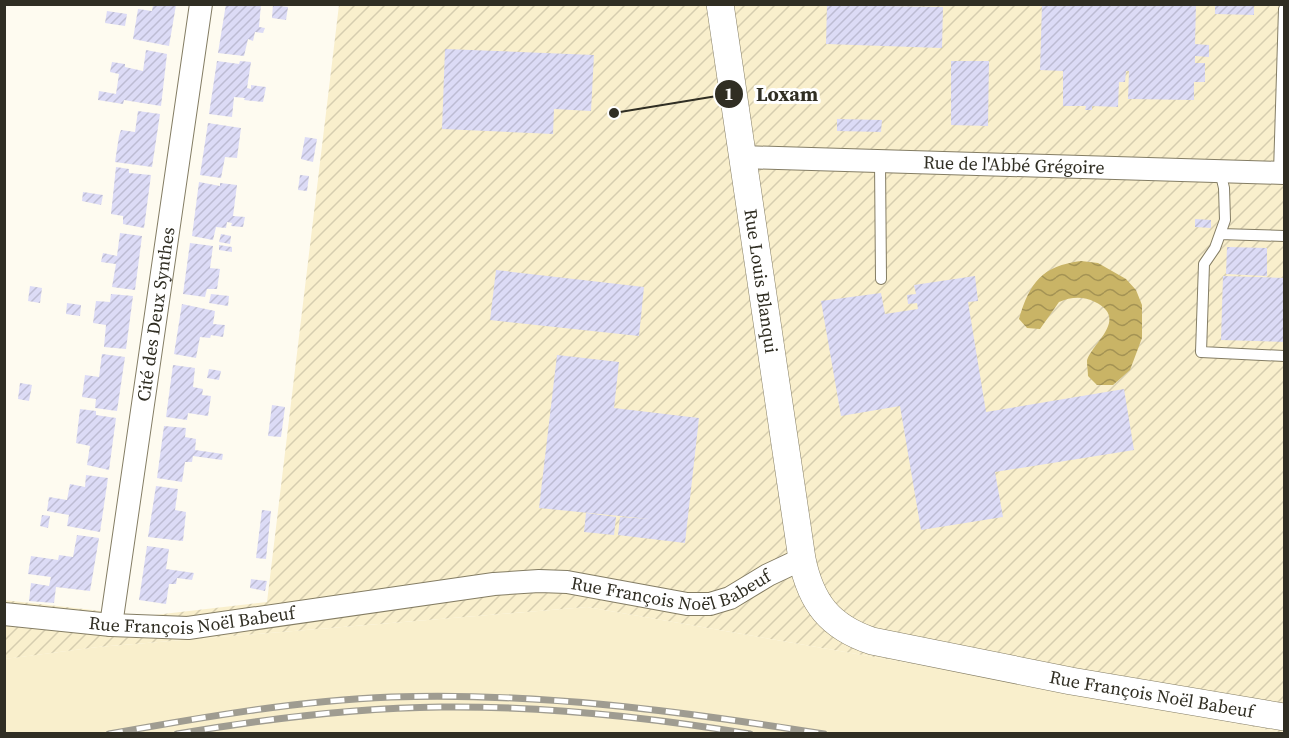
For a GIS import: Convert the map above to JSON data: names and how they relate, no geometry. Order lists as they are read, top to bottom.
{
  "streets": {
    "street": [
      "Rue de l'Abbé Grégoire",
      "Rue Louis Blanqui",
      "Cité des Deux Synthes",
      "Rue François Noël Babeuf"
    ]
  },
  "crossings": [
    ["Rue de l'Abbé Grégoire", "Rue Louis Blanqui"],
    ["Rue Louis Blanqui", "Rue François Noël Babeuf"],
    ["Cité des Deux Synthes", "Rue François Noël Babeuf"]
  ],
  "places": ["Loxam"]
}
